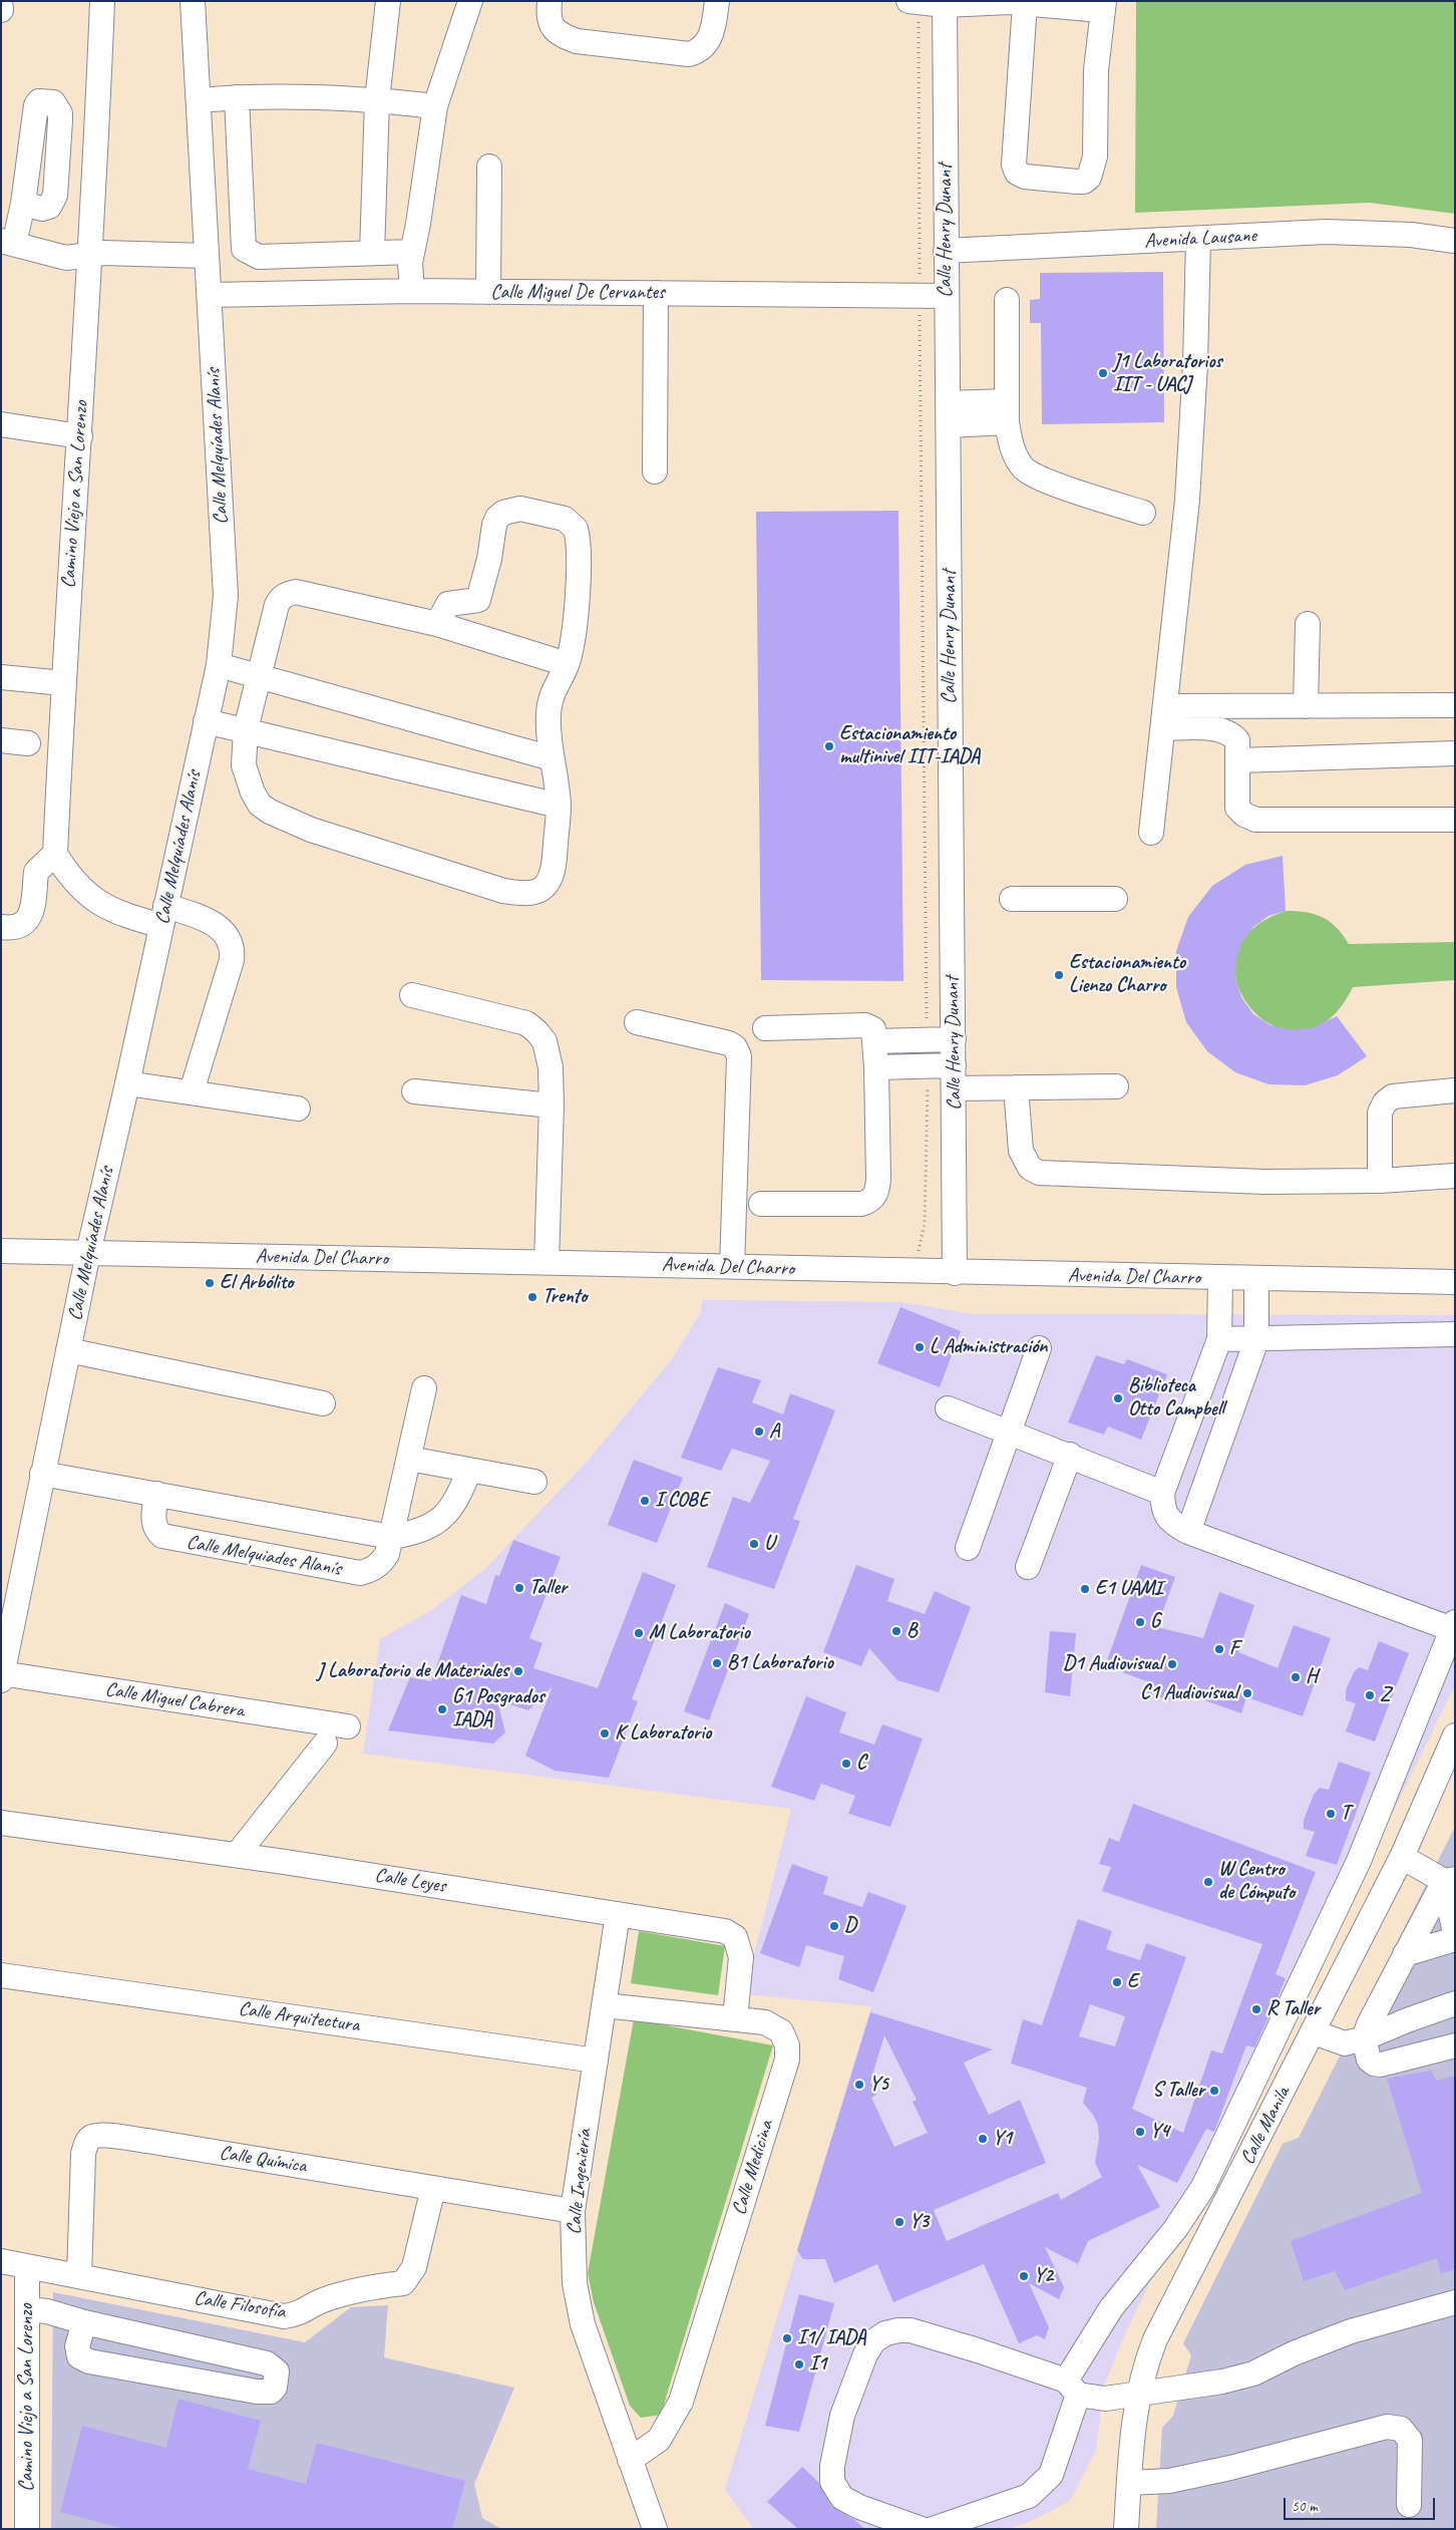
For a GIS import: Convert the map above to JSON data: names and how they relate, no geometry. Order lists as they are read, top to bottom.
{
  "streets": {
    "street": [
      "Calle Henry Dunant",
      "Avenida Lausane",
      "Calle Miguel De Cervantes",
      "Calle Melquíades Alanís",
      "Camino Viejo a San Lorenzo",
      "Avenida Del Charro",
      "Calle Melquiades Alanís",
      "Calle Miguel Cabrera",
      "Calle Leyes",
      "Calle Arquitectura",
      "Calle Manila",
      "Calle Química",
      "Calle Medicina",
      "Calle Ingeniería",
      "Calle Filosofía"
    ]
  },
  "crossings": [
    ["Calle Henry Dunant", "Avenida Lausane"],
    ["Calle Henry Dunant", "Calle Miguel De Cervantes"],
    ["Calle Henry Dunant", "Avenida Del Charro"],
    ["Calle Miguel De Cervantes", "Calle Melquíades Alanís"],
    ["Calle Melquíades Alanís", "Avenida Del Charro"],
    ["Calle Melquíades Alanís", "Calle Melquiades Alanís"],
    ["Calle Melquíades Alanís", "Calle Miguel Cabrera"],
    ["Camino Viejo a San Lorenzo", "Calle Filosofía"],
    ["Calle Leyes", "Calle Medicina"],
    ["Calle Leyes", "Calle Ingeniería"],
    ["Calle Arquitectura", "Calle Ingeniería"],
    ["Calle Química", "Calle Ingeniería"],
    ["Calle Química", "Calle Filosofía"],
    ["Calle Medicina", "Calle Ingeniería"]
  ],
  "places": [
    "J1 Laboratorios IIT - UACJ",
    "Estacionamiento multinivel IIT-IADA",
    "Estacionamiento Lienzo Charro",
    "El Arbólito",
    "Trento",
    "L Administración",
    "Biblioteca Otto Campbell",
    "A",
    "I COBE",
    "U",
    "Taller",
    "E1 UAMI",
    "G",
    "B",
    "M Laboratorio",
    "F",
    "B1 Laboratorio",
    "D1 Audiovisual",
    "J Laboratorio de Materiales",
    "H",
    "C1 Audiovisual",
    "Z",
    "G1 Posgrados IADA",
    "K Laboratorio",
    "C",
    "T",
    "W Centro de Cómputo",
    "D",
    "E",
    "R Taller",
    "Y5",
    "S Taller",
    "Y4",
    "Y1",
    "Y3",
    "Y2",
    "I1/ IADA",
    "I1"
  ],
  "scale_bar": "50 m"
}
